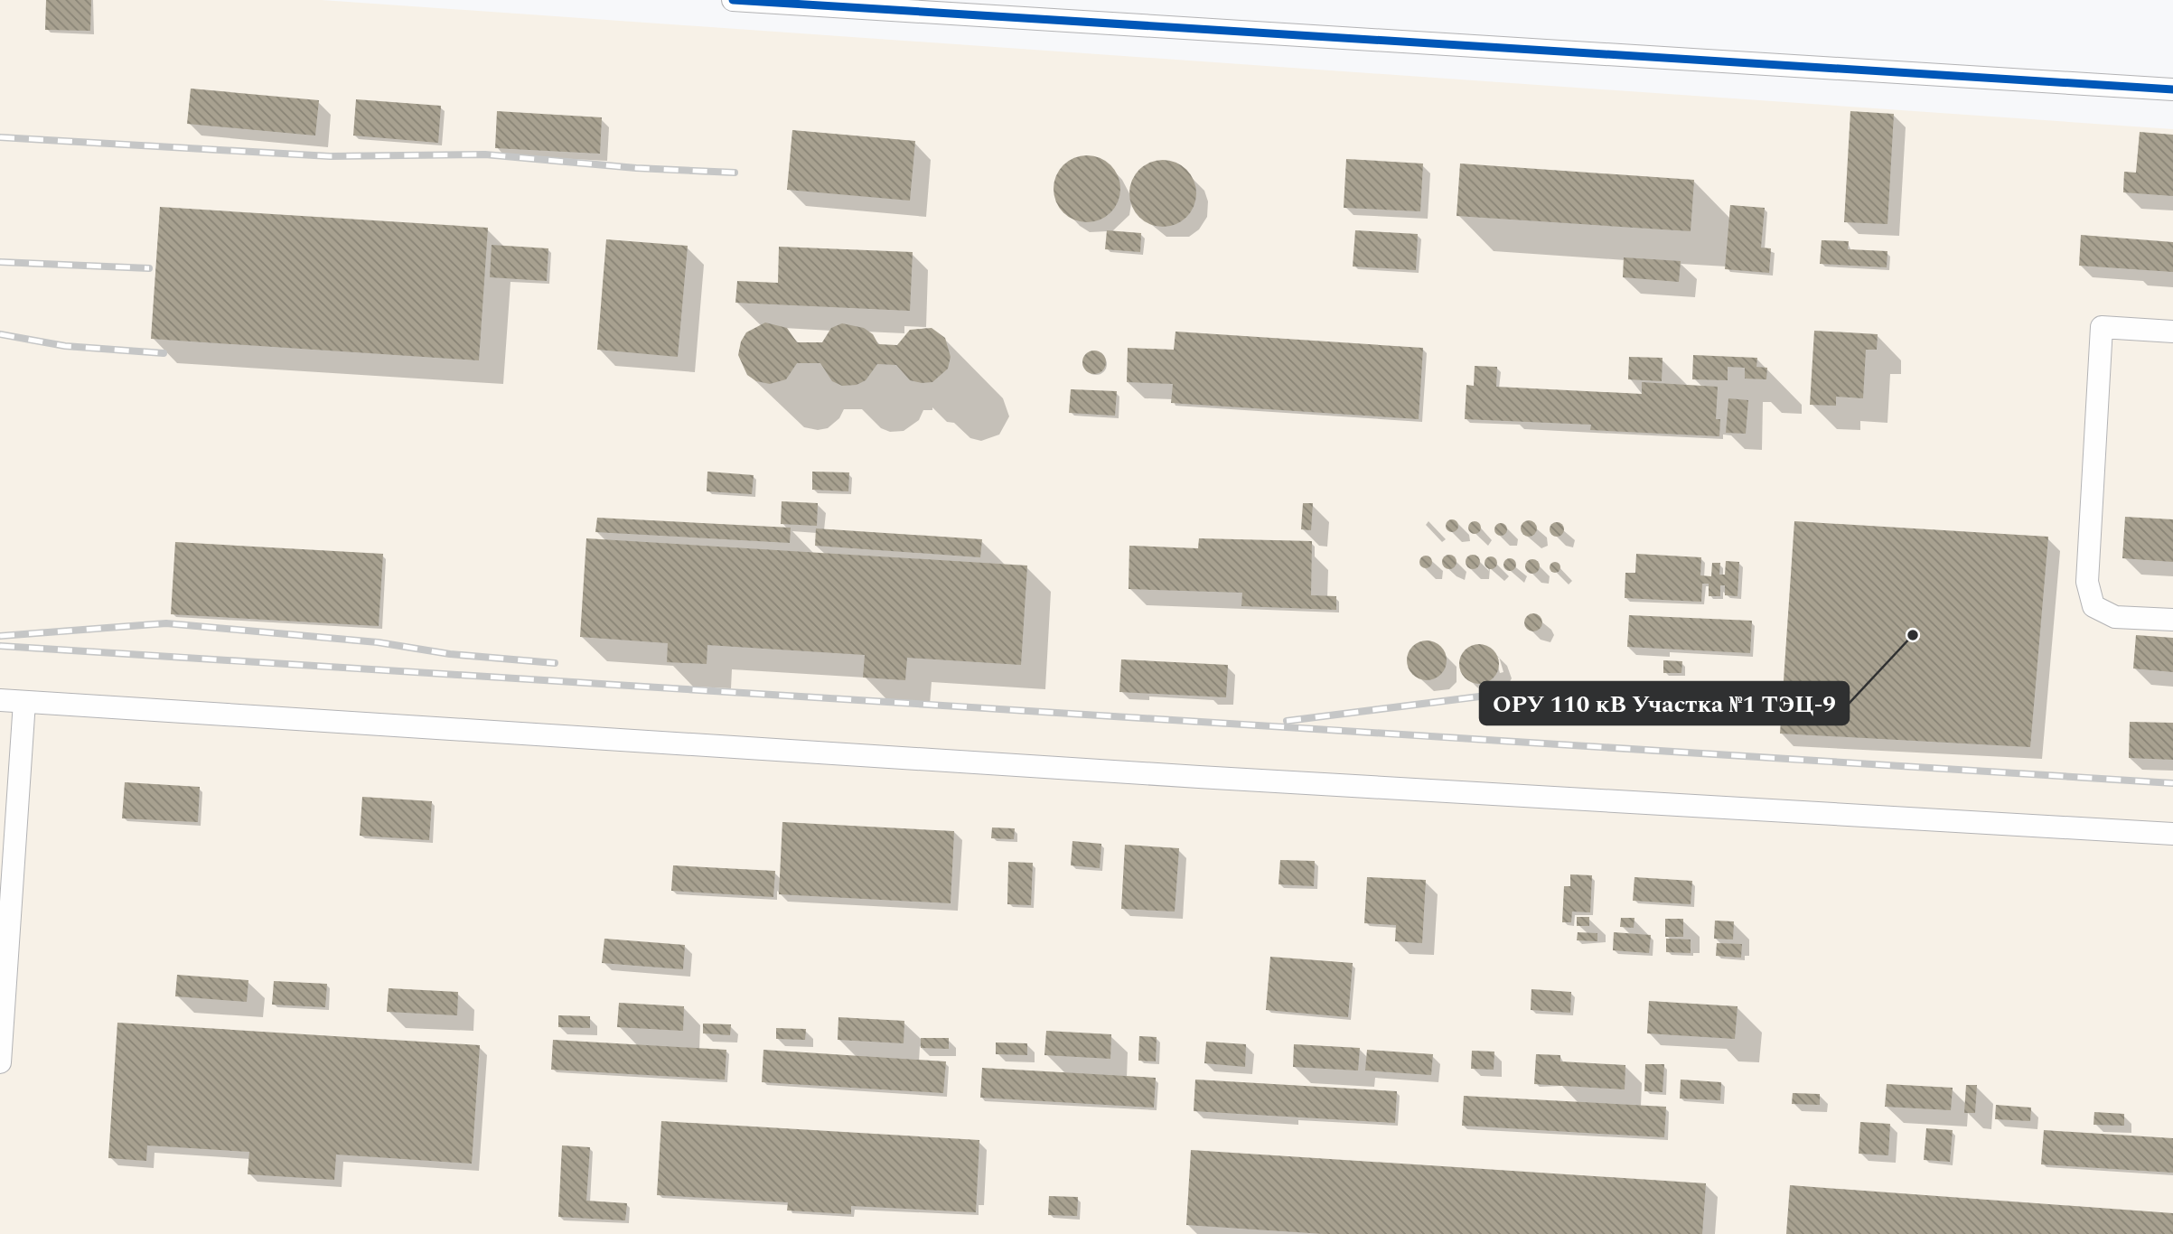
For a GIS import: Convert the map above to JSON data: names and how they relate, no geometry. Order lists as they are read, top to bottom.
{
  "places": ["ОРУ 110 кВ Участка №1 ТЭЦ-9"]
}
